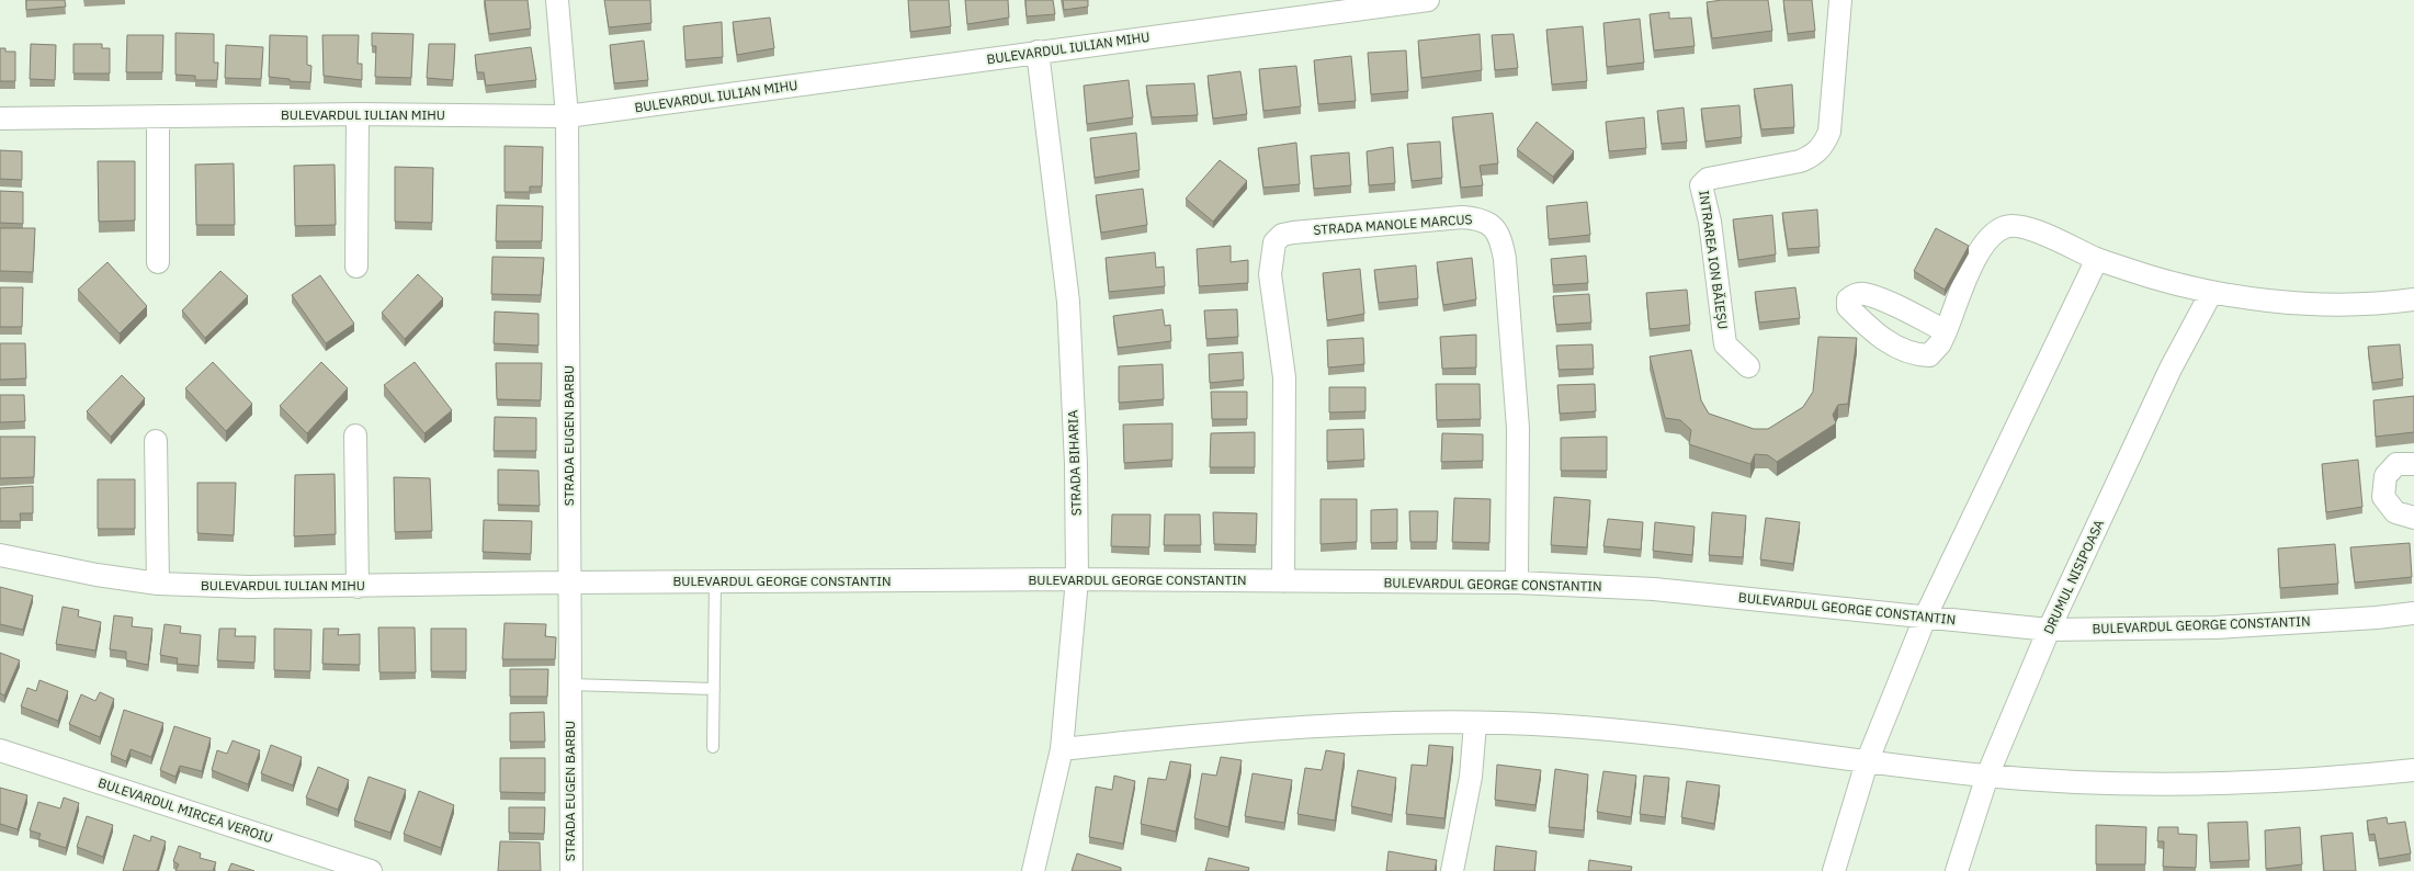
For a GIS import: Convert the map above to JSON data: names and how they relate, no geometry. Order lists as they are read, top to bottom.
{
  "streets": {
    "street": [
      "BULEVARDUL IULIAN MIHU",
      "STRADA MANOLE MARCUS",
      "INTRAREA ION BĂIEȘU",
      "STRADA EUGEN BARBU",
      "STRADA BIHARIA",
      "DRUMUL NISIPOASA",
      "BULEVARDUL GEORGE CONSTANTIN",
      "BULEVARDUL MIRCEA VEROIU"
    ]
  },
  "crossings": [
    ["BULEVARDUL IULIAN MIHU", "STRADA EUGEN BARBU"],
    ["BULEVARDUL IULIAN MIHU", "STRADA BIHARIA"],
    ["BULEVARDUL IULIAN MIHU", "BULEVARDUL GEORGE CONSTANTIN"],
    ["STRADA MANOLE MARCUS", "BULEVARDUL GEORGE CONSTANTIN"],
    ["STRADA EUGEN BARBU", "BULEVARDUL GEORGE CONSTANTIN"],
    ["STRADA BIHARIA", "BULEVARDUL GEORGE CONSTANTIN"],
    ["DRUMUL NISIPOASA", "BULEVARDUL GEORGE CONSTANTIN"]
  ]
}
